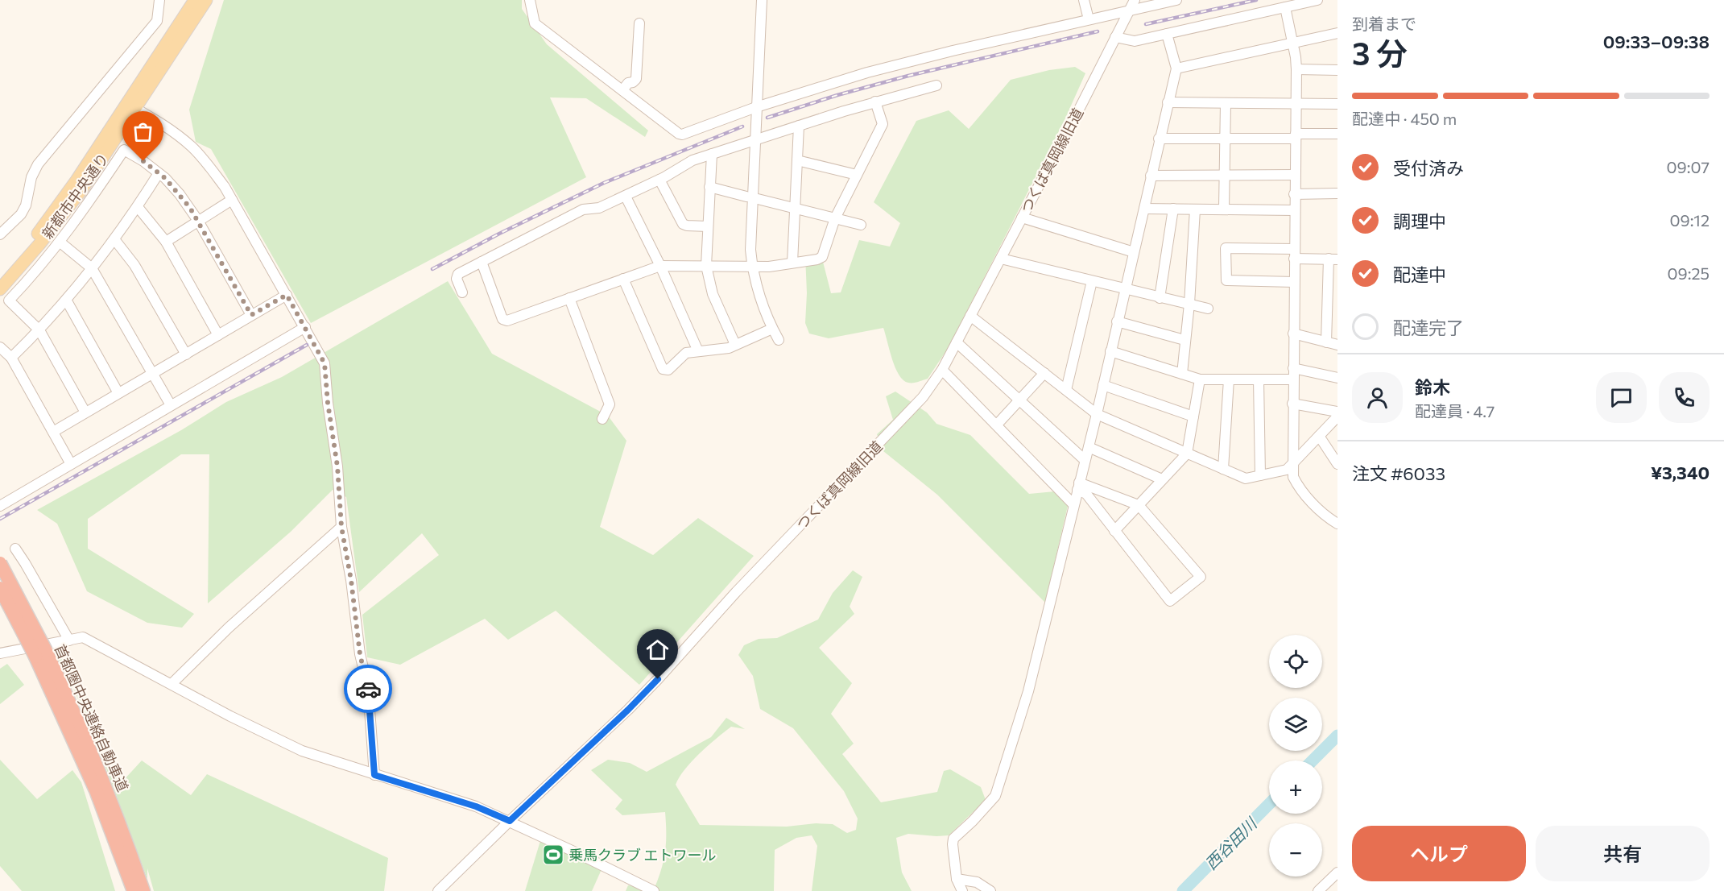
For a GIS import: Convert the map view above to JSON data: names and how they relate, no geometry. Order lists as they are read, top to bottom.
{
  "streets": {
    "highway": ["首都圏中央連絡自動車道"],
    "main road": ["新都市中央通り"],
    "street": ["つくば真岡線旧道"]
  },
  "water": ["西谷田川"],
  "places": {
    "sports": ["乗馬クラブ エトワール"]
  },
  "page": {
    "heading": ["3 分", "到着まで", "09:33–09:38"],
    "panel": [
      "鈴木",
      "配達員 · 4.7",
      "注文 #6033",
      "¥3,340"
    ],
    "bar": "配達中 · 450 m",
    "list": [
      ["受付済み", "09:07"],
      ["調理中", "09:12"],
      ["配達中", "09:25"],
      "配達完了"
    ],
    "map_buttons": ["+", "−"],
    "buttons": ["ヘルプ", "共有"]
  }
}
